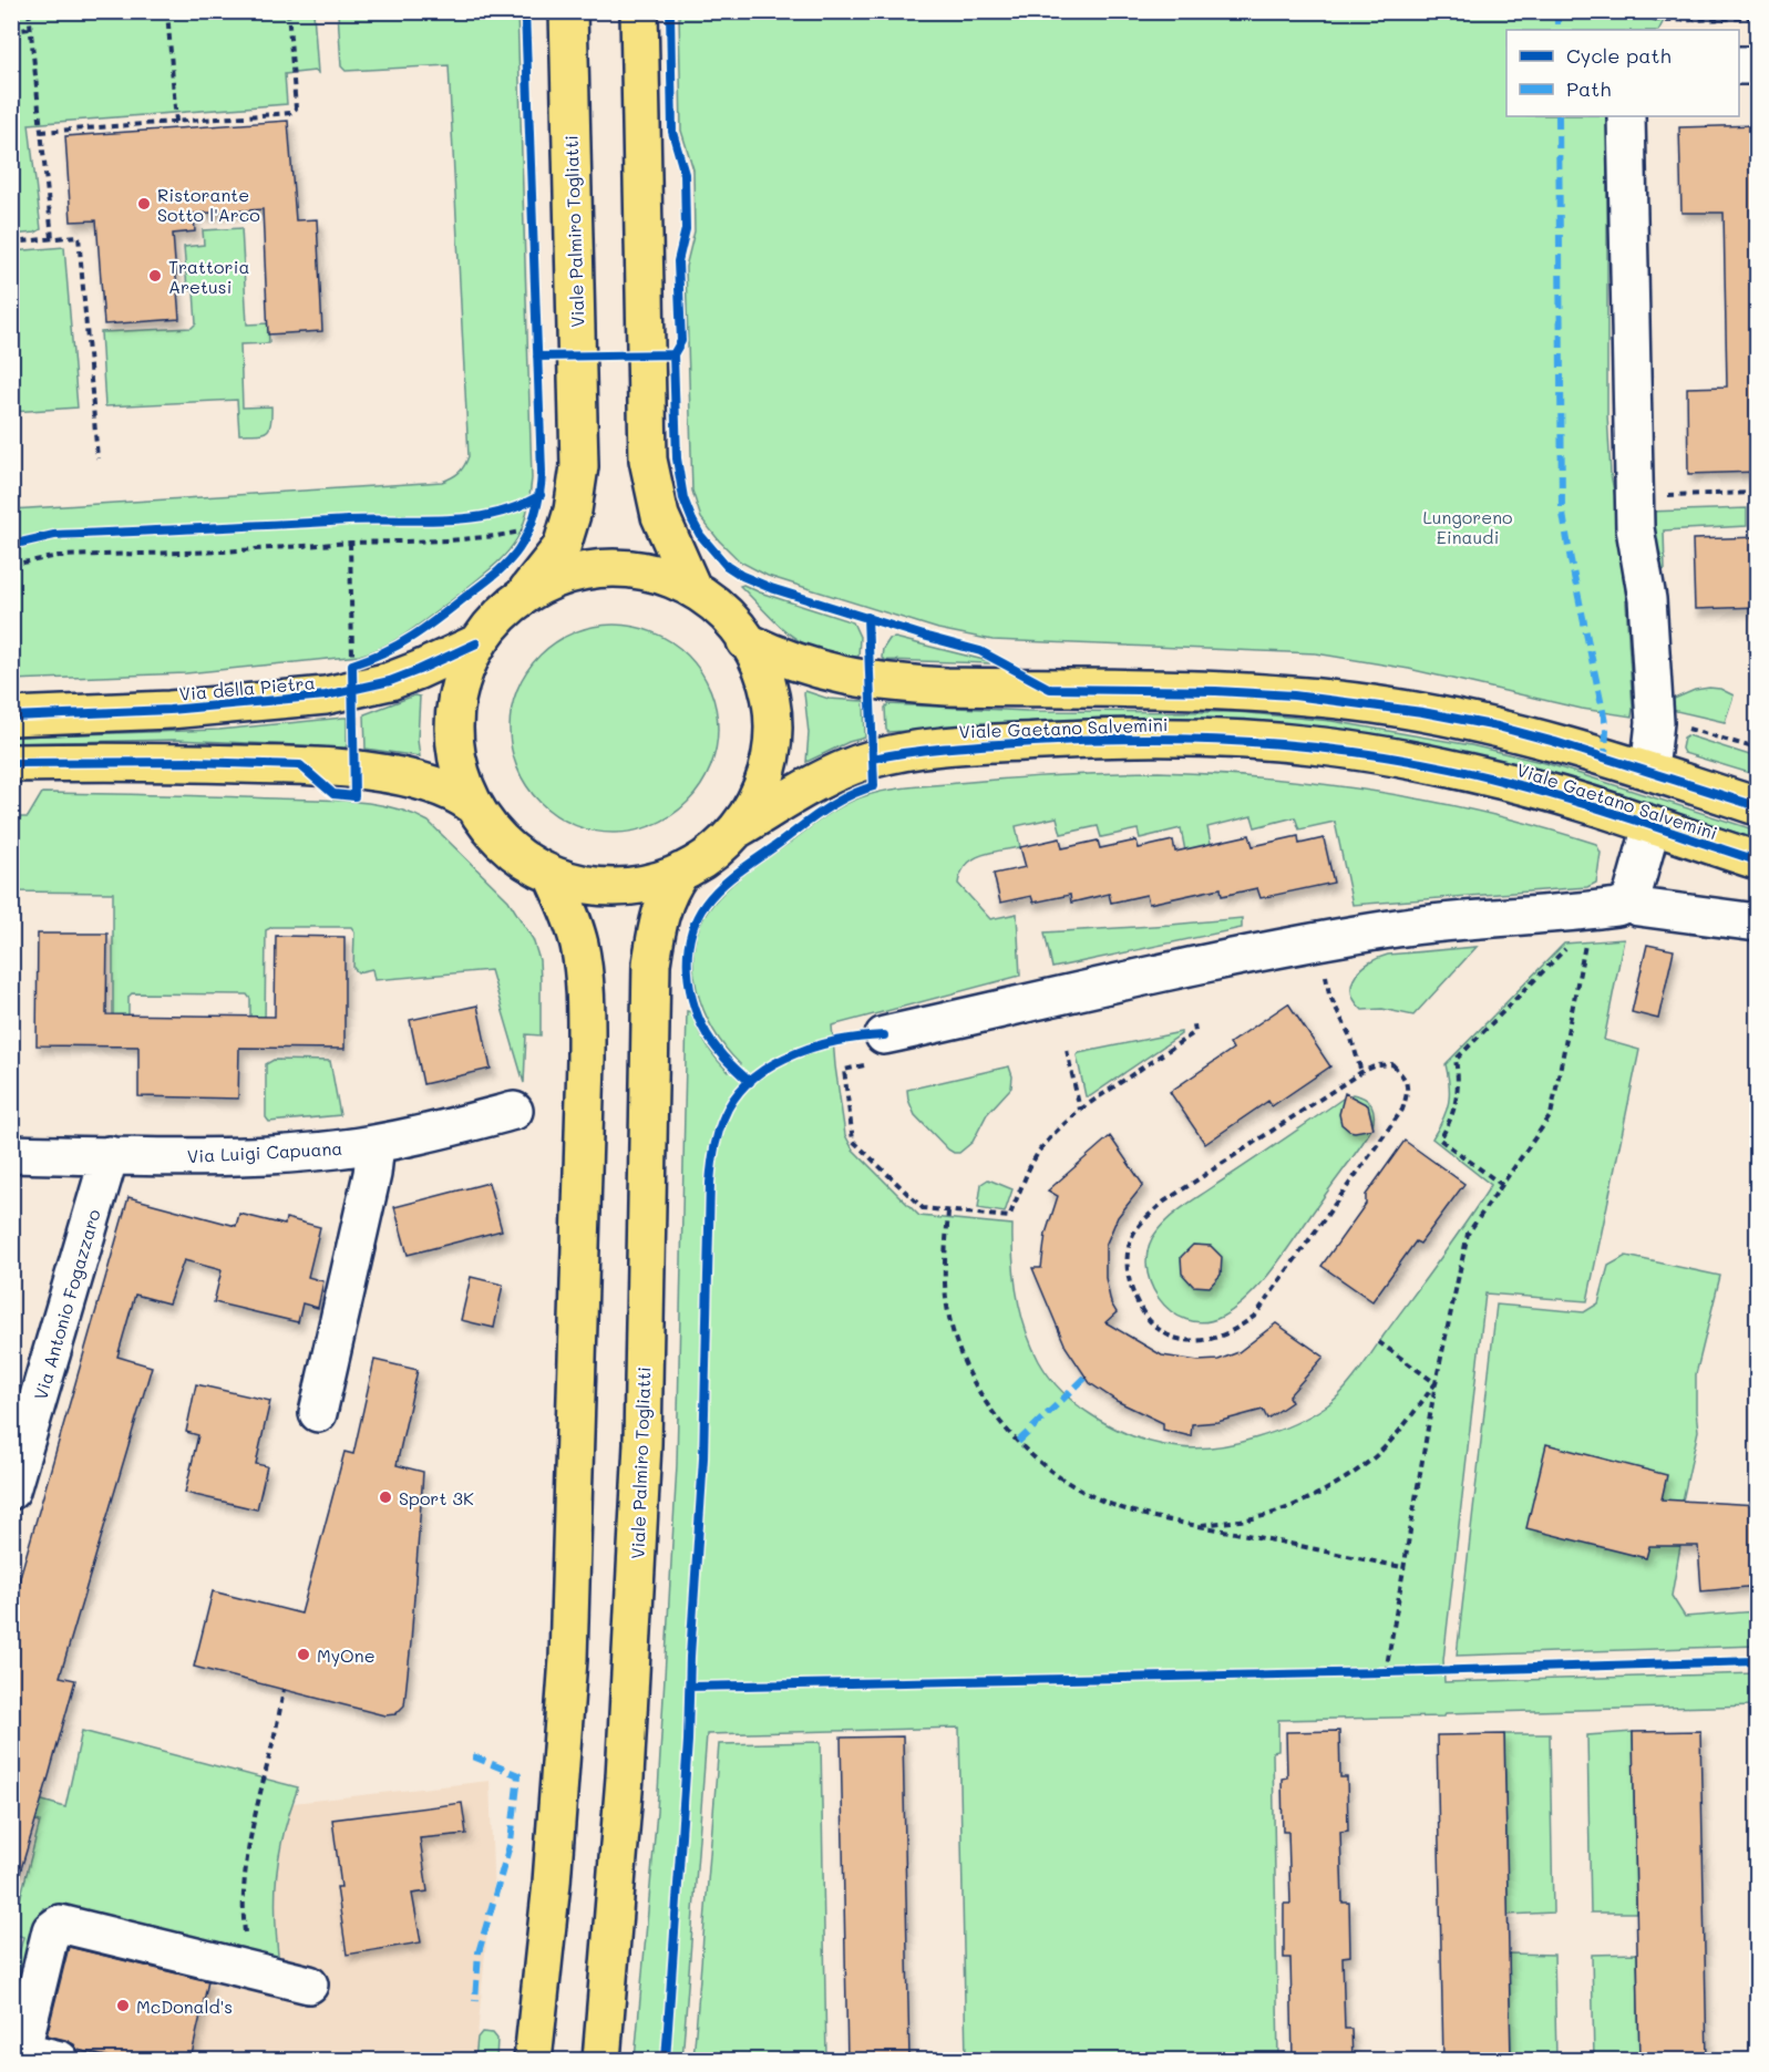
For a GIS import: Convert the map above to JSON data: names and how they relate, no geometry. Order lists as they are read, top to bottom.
{
  "streets": {
    "main road": ["Viale Palmiro Togliatti", "Via della Pietra", "Viale Gaetano Salvemini"],
    "street": ["Via Luigi Capuana", "Via Antonio Fogazzaro"]
  },
  "crossings": [
    ["Via Luigi Capuana", "Via Antonio Fogazzaro"]
  ],
  "parks": ["Lungoreno Einaudi"],
  "places": [
    "Ristorante Sotto l'Arco",
    "Trattoria Aretusi",
    "Sport 3K",
    "MyOne",
    "McDonald's"
  ],
  "legend": ["Cycle path", "Path"]
}
